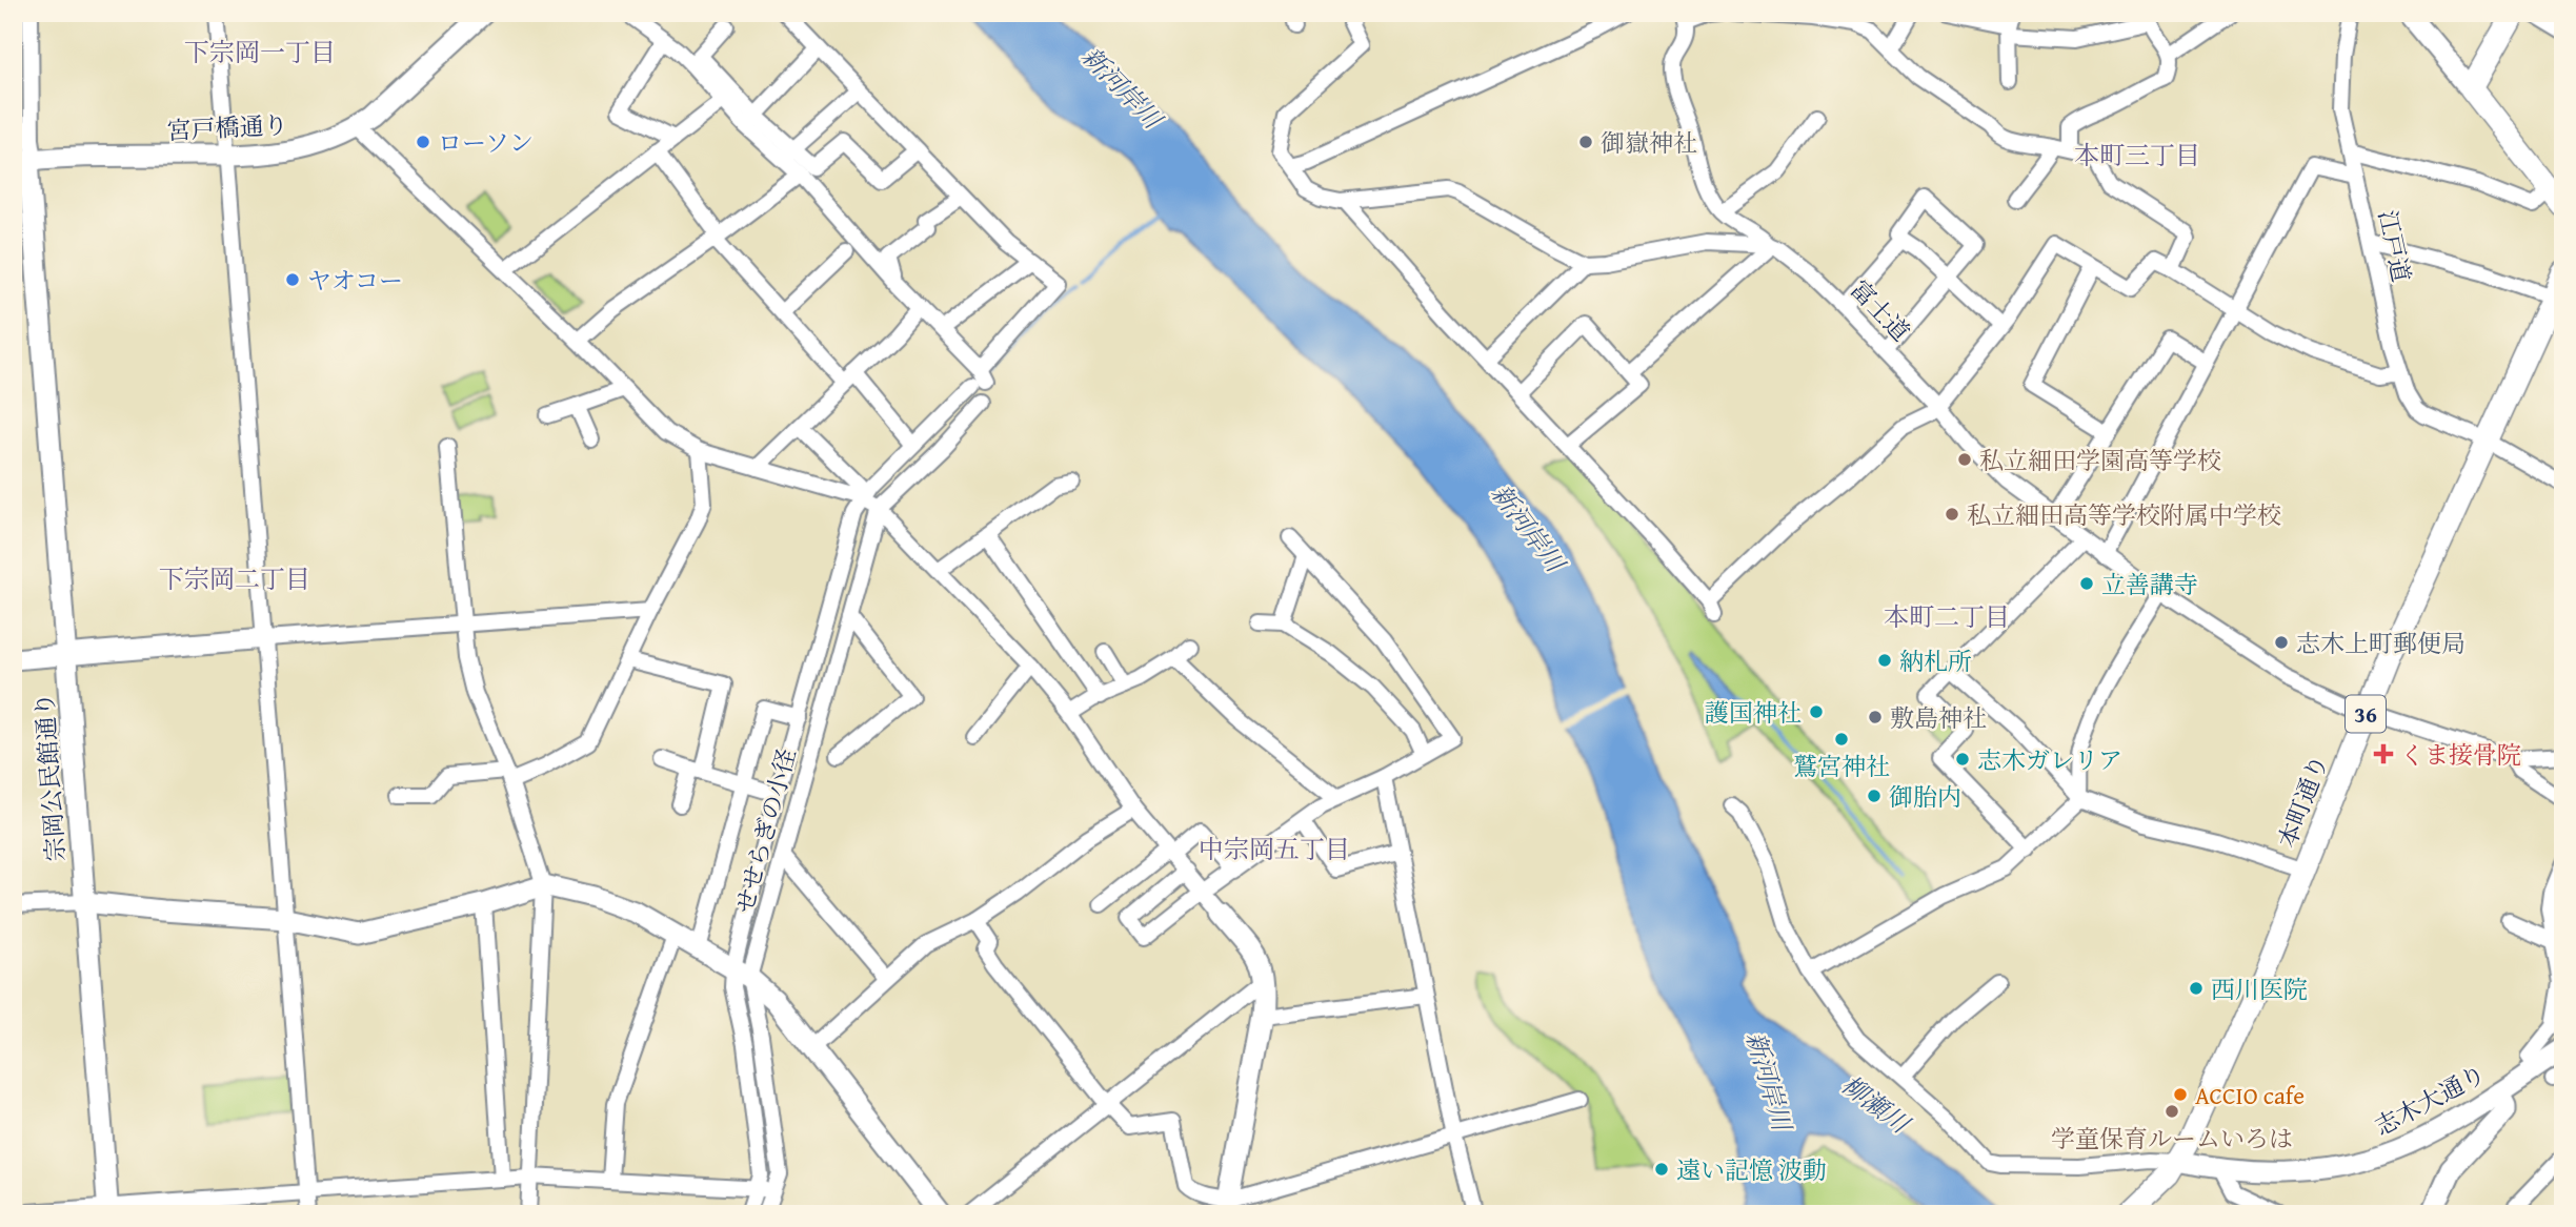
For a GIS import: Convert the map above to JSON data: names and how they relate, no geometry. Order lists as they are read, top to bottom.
{
  "streets": {
    "main road": ["36", "本町通り"],
    "street": [
      "宮戸橋通り",
      "江戸道",
      "富士道",
      "宗岡公民館通り",
      "せせらぎの小径",
      "志木大通り"
    ]
  },
  "crossings": [
    ["宮戸橋通り", "宗岡公民館通り"],
    ["江戸道", "本町通り"],
    ["富士道", "本町通り"],
    ["本町通り", "志木大通り"]
  ],
  "districts": [
    "下宗岡一丁目",
    "本町三丁目",
    "下宗岡二丁目",
    "本町二丁目",
    "中宗岡五丁目"
  ],
  "water": ["新河岸川", "柳瀬川"],
  "places": {
    "other": [
      "ローソン",
      "御嶽神社",
      "ヤオコー",
      "私立細田学園高等学校",
      "私立細田高等学校附属中学校",
      "立善講寺",
      "志木上町郵便局",
      "納札所",
      "護国神社",
      "敷島神社",
      "鷲宮神社",
      "志木ガレリア",
      "御胎内",
      "西川医院",
      "ACCIO cafe",
      "学童保育ルームいろは",
      "遠い記憶 波動"
    ],
    "health": ["くま接骨院"]
  }
}
